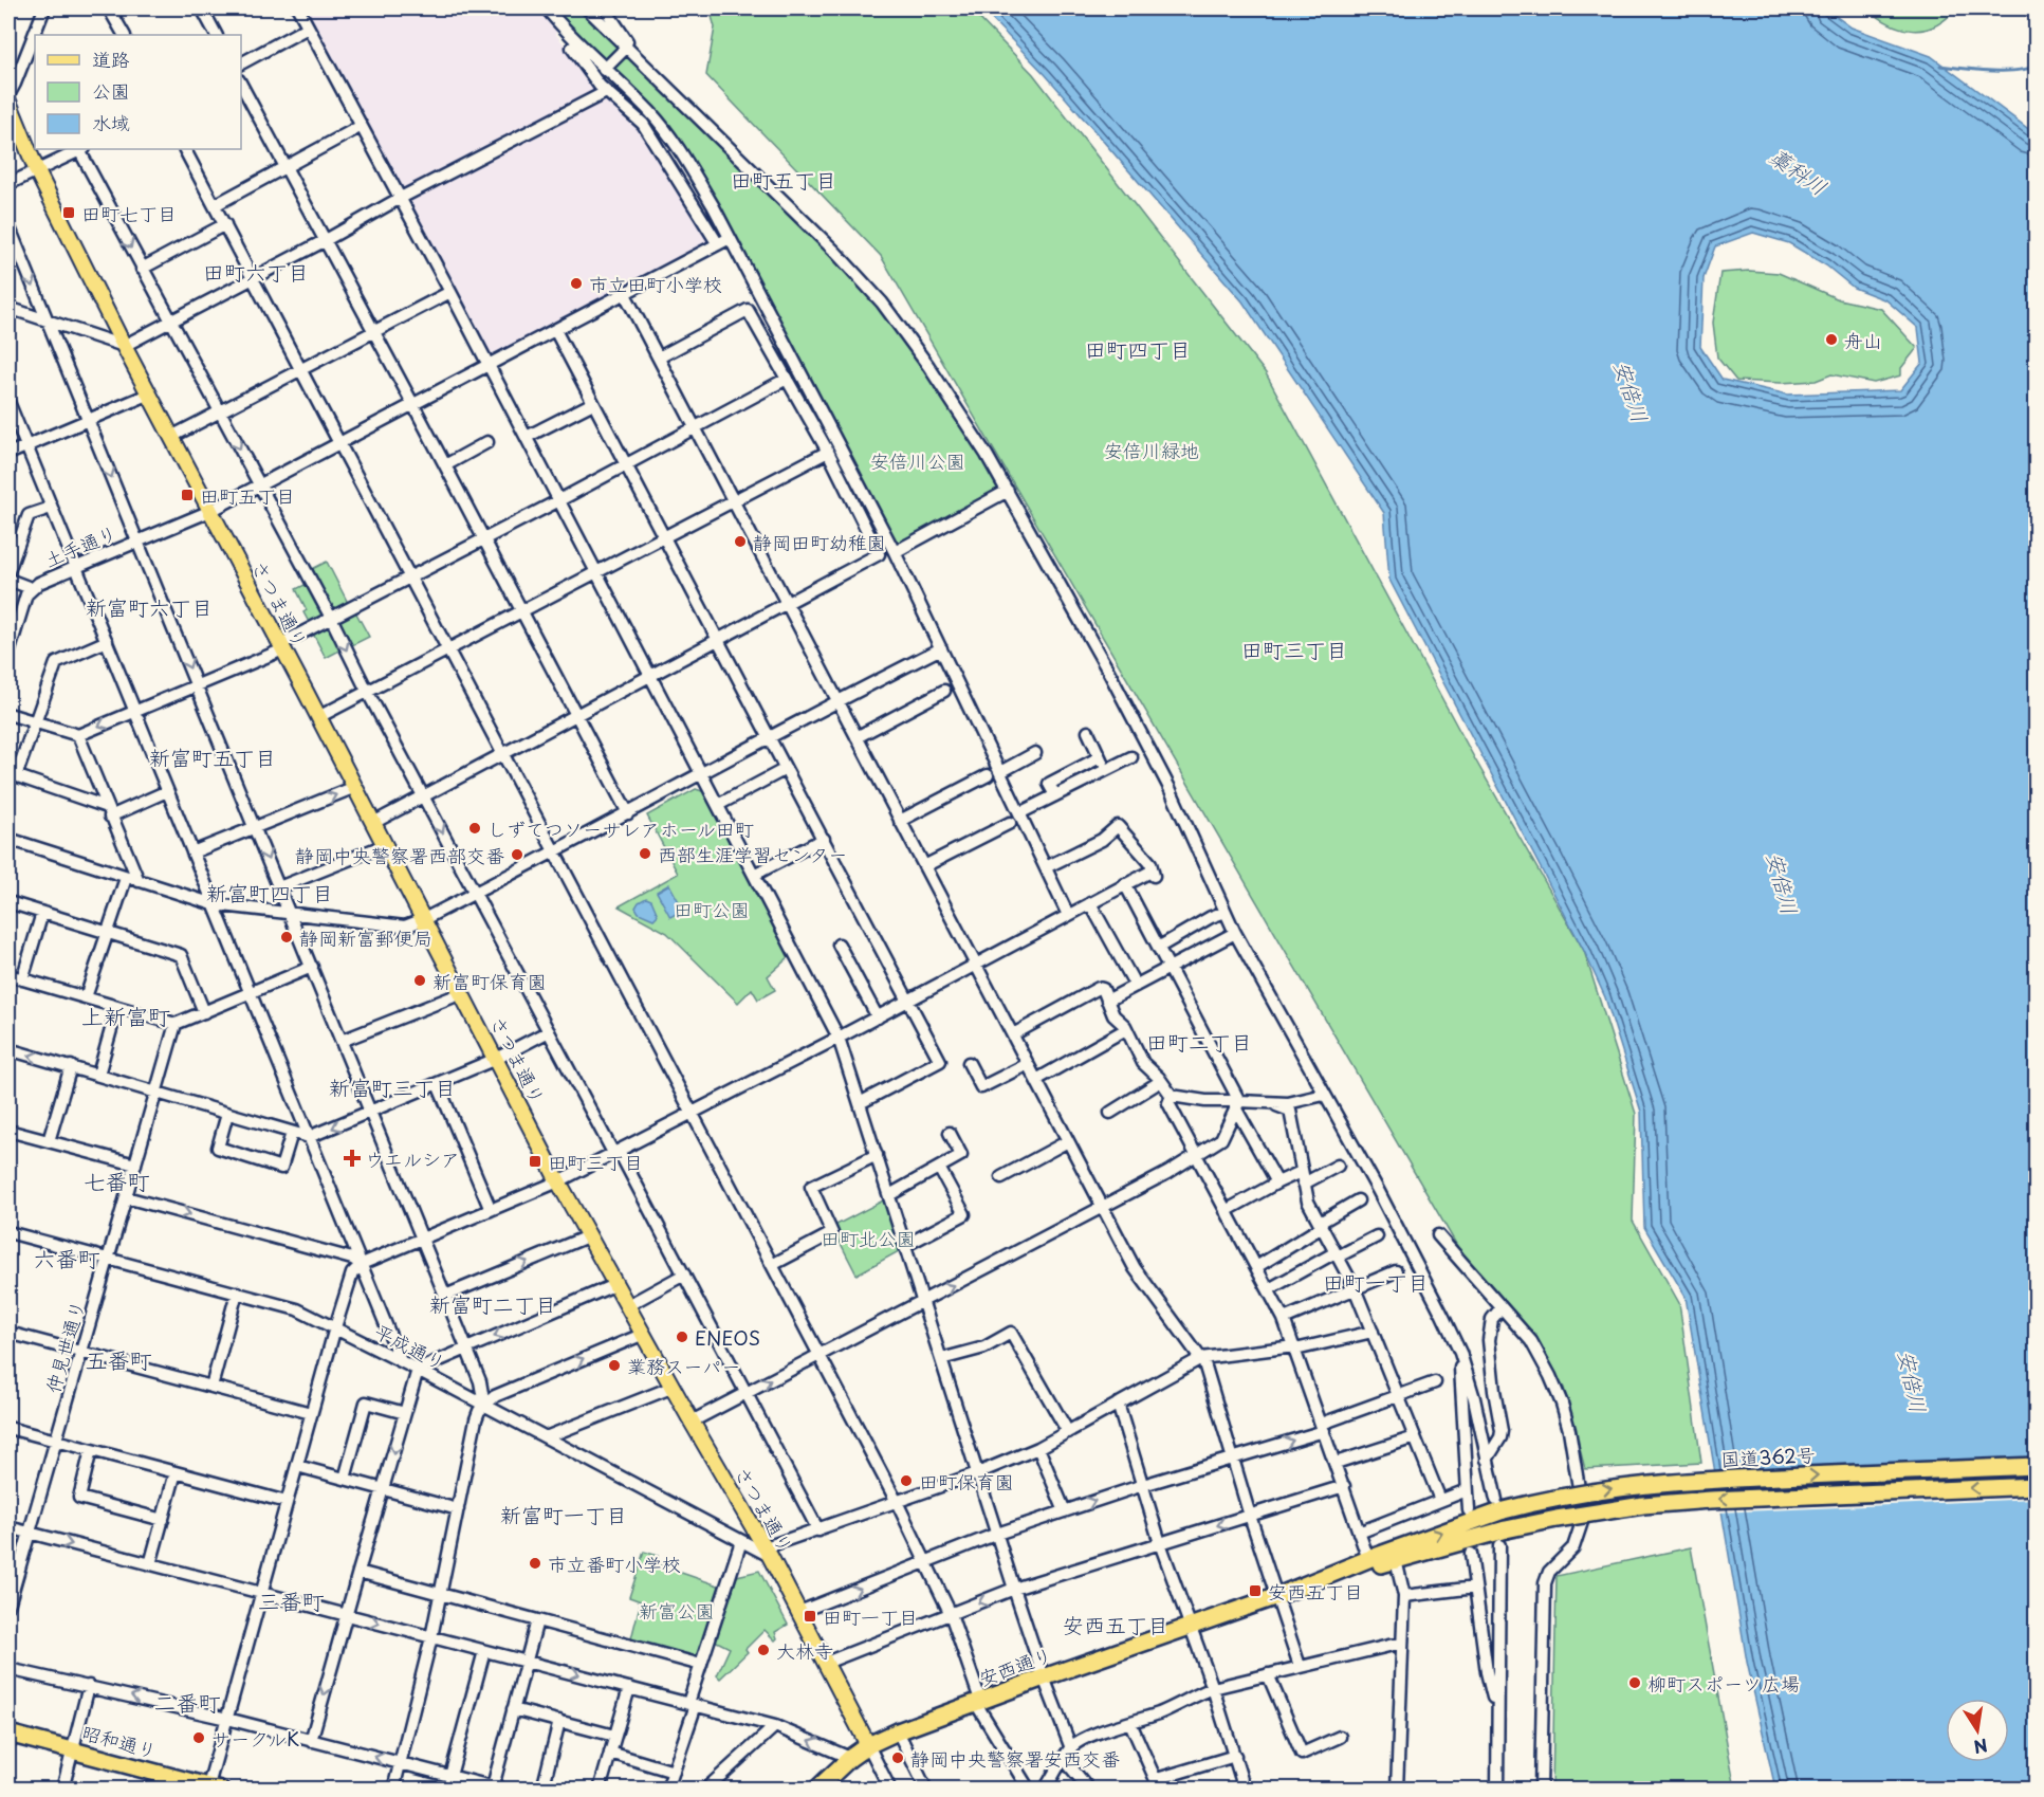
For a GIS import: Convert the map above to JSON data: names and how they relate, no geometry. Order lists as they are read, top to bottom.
{
  "streets": {
    "highway": ["国道362号", "安西通り", "昭和通り"],
    "main road": ["さつま通り"],
    "street": ["土手通り", "仲見世通り", "平成通り"]
  },
  "crossings": [
    ["土手通り", "さつま通り"],
    ["さつま通り", "平成通り"],
    ["さつま通り", "安西通り"],
    ["仲見世通り", "平成通り"],
    ["国道362号", "安西通り"]
  ],
  "districts": [
    "田町五丁目",
    "田町六丁目",
    "田町四丁目",
    "新富町六丁目",
    "田町三丁目",
    "新富町五丁目",
    "新富町四丁目",
    "上新富町",
    "田町二丁目",
    "新富町三丁目",
    "七番町",
    "六番町",
    "田町一丁目",
    "新富町二丁目",
    "五番町",
    "新富町一丁目",
    "三番町",
    "安西五丁目",
    "二番町"
  ],
  "water": ["藁科川", "安倍川"],
  "parks": [
    "安倍川緑地",
    "安倍川公園",
    "田町公園",
    "田町北公園",
    "新富公園"
  ],
  "places": {
    "transit": [
      "田町七丁目",
      "田町五丁目",
      "田町三丁目",
      "安西五丁目",
      "田町一丁目"
    ],
    "other": [
      "市立田町小学校",
      "舟山",
      "静岡田町幼稚園",
      "しずてつソーサレアホール田町",
      "西部生涯学習センター",
      "静岡中央警察署西部交番",
      "静岡新富郵便局",
      "新富町保育園",
      "ENEOS",
      "業務スーパー",
      "田町保育園",
      "市立番町小学校",
      "大林寺",
      "柳町スポーツ広場",
      "サークルK",
      "静岡中央警察署安西交番"
    ],
    "health": ["ウエルシア"]
  },
  "legend": ["道路", "公園", "水域"],
  "north": "bottom"
}
